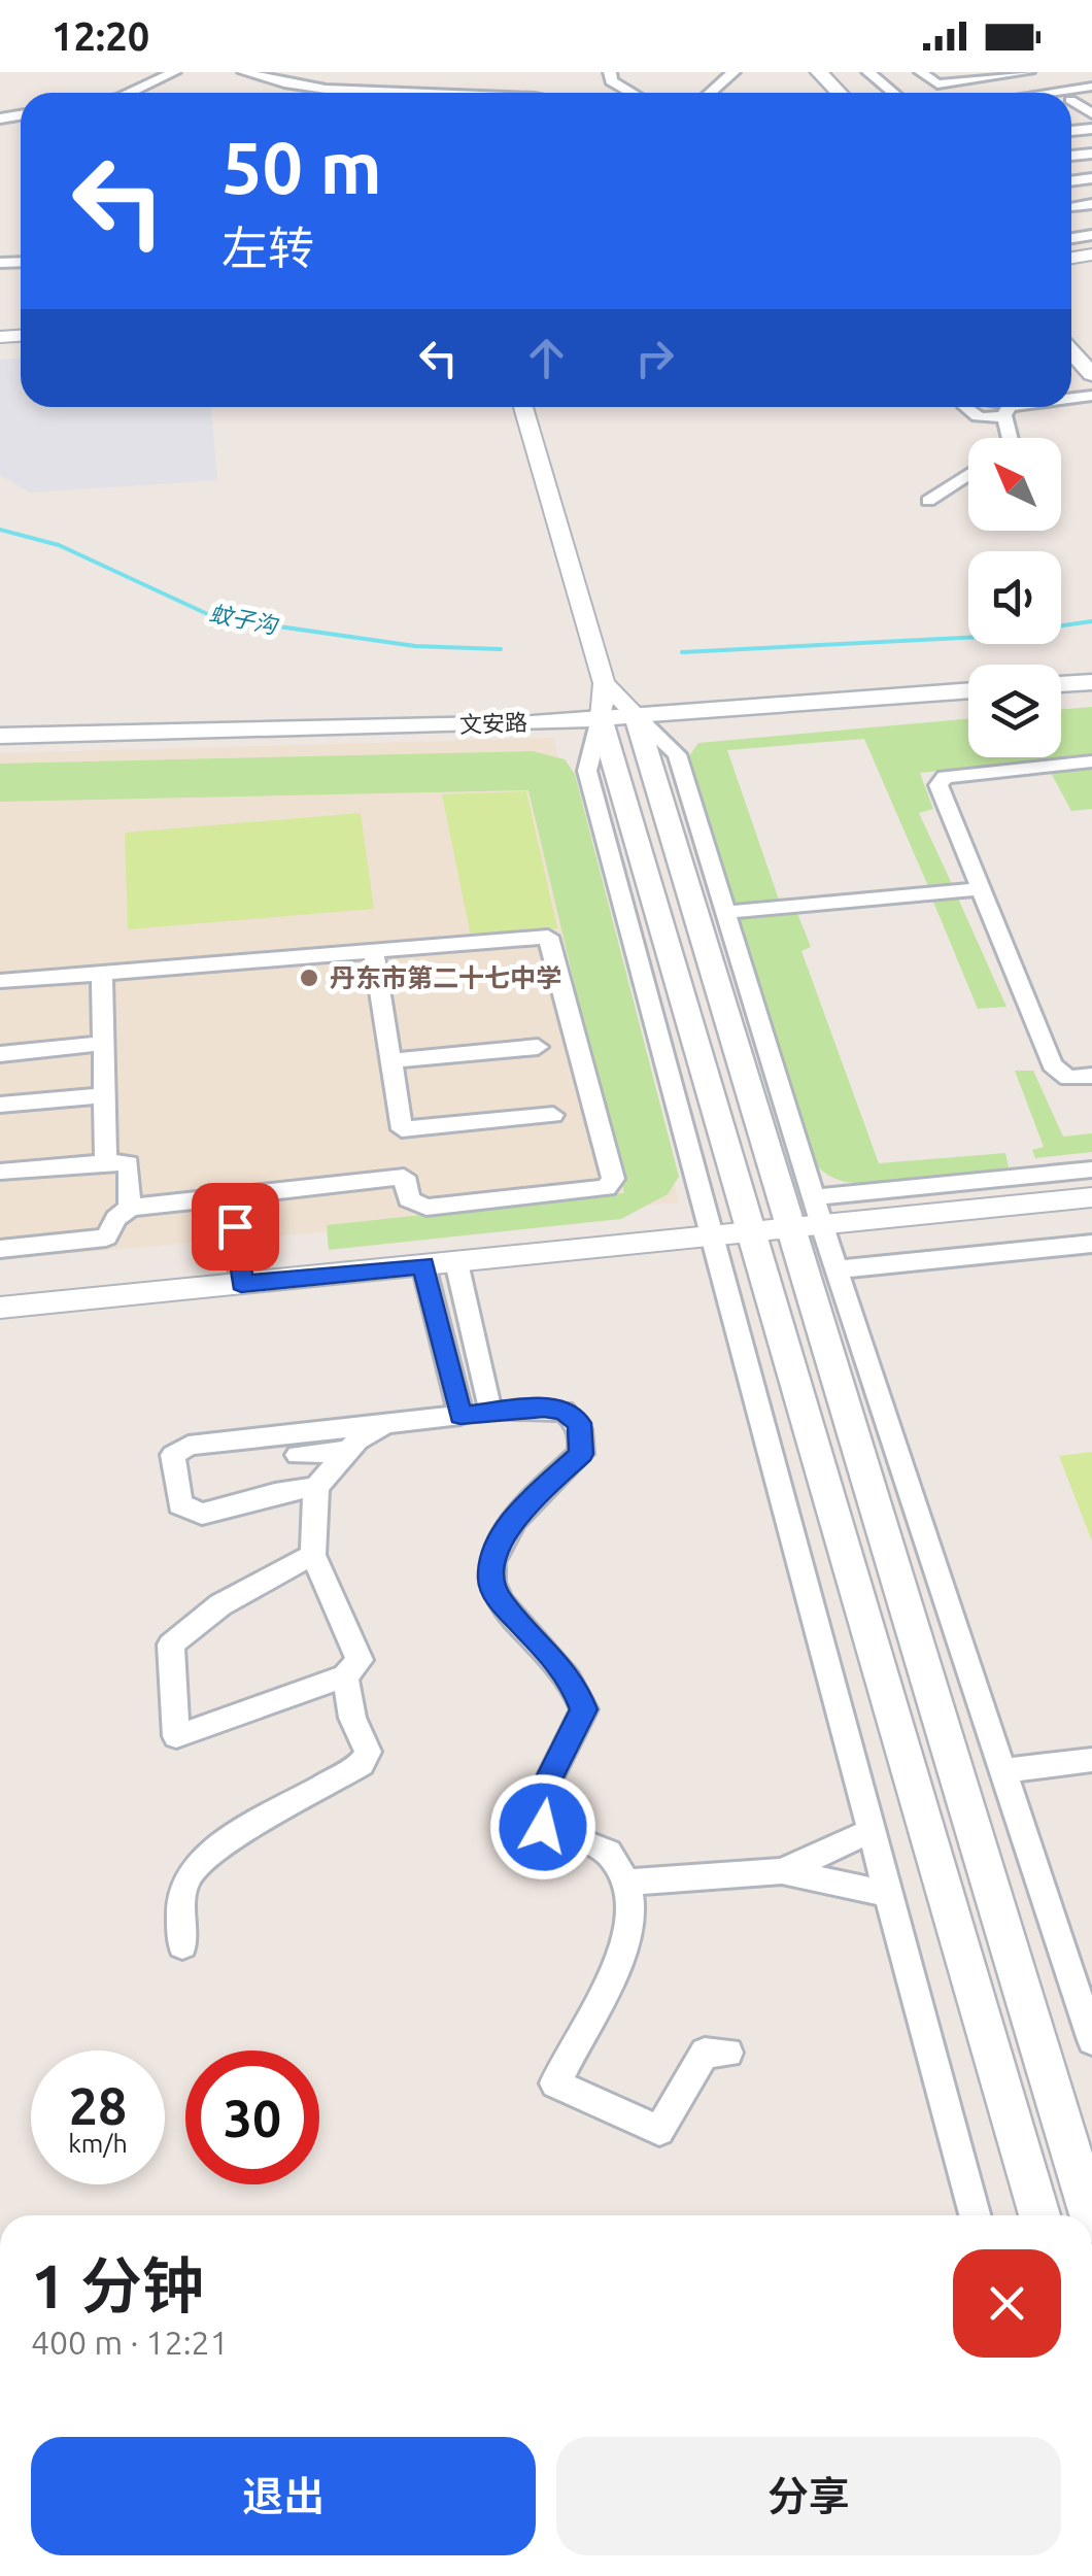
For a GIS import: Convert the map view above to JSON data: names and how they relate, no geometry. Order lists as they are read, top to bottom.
{
  "streets": {
    "main road": ["文安路"]
  },
  "water": ["蚊子沟"],
  "places": ["丹东市第二十七中学"],
  "north": "top left",
  "page": {
    "status": "12:20",
    "turn": ["50 m", "左转"],
    "speed": "28 km/h",
    "limit": "30",
    "heading": ["1 分钟", "400 m · 12:21"],
    "buttons": ["退出", "分享"]
  }
}
